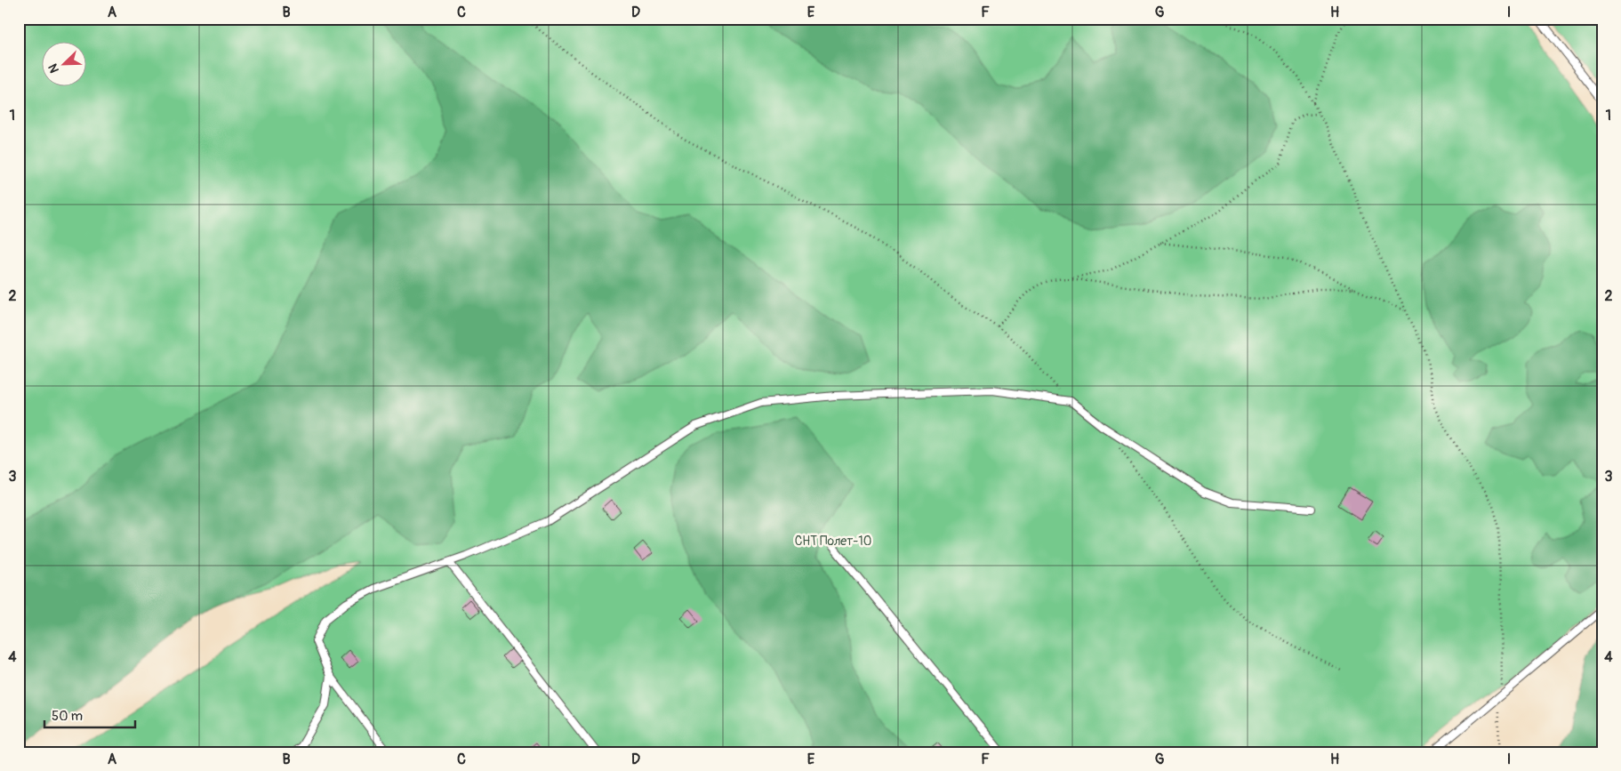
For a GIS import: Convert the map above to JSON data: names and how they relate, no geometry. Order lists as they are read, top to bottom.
{
  "parks": ["СНТ Полет-10"],
  "scale_bar": "50 m",
  "north": "bottom left",
  "grid": {
    "columns": [
      "A",
      "B",
      "C",
      "D",
      "E",
      "F",
      "G",
      "H",
      "I"
    ],
    "rows": [
      "1",
      "2",
      "3",
      "4"
    ]
  }
}
